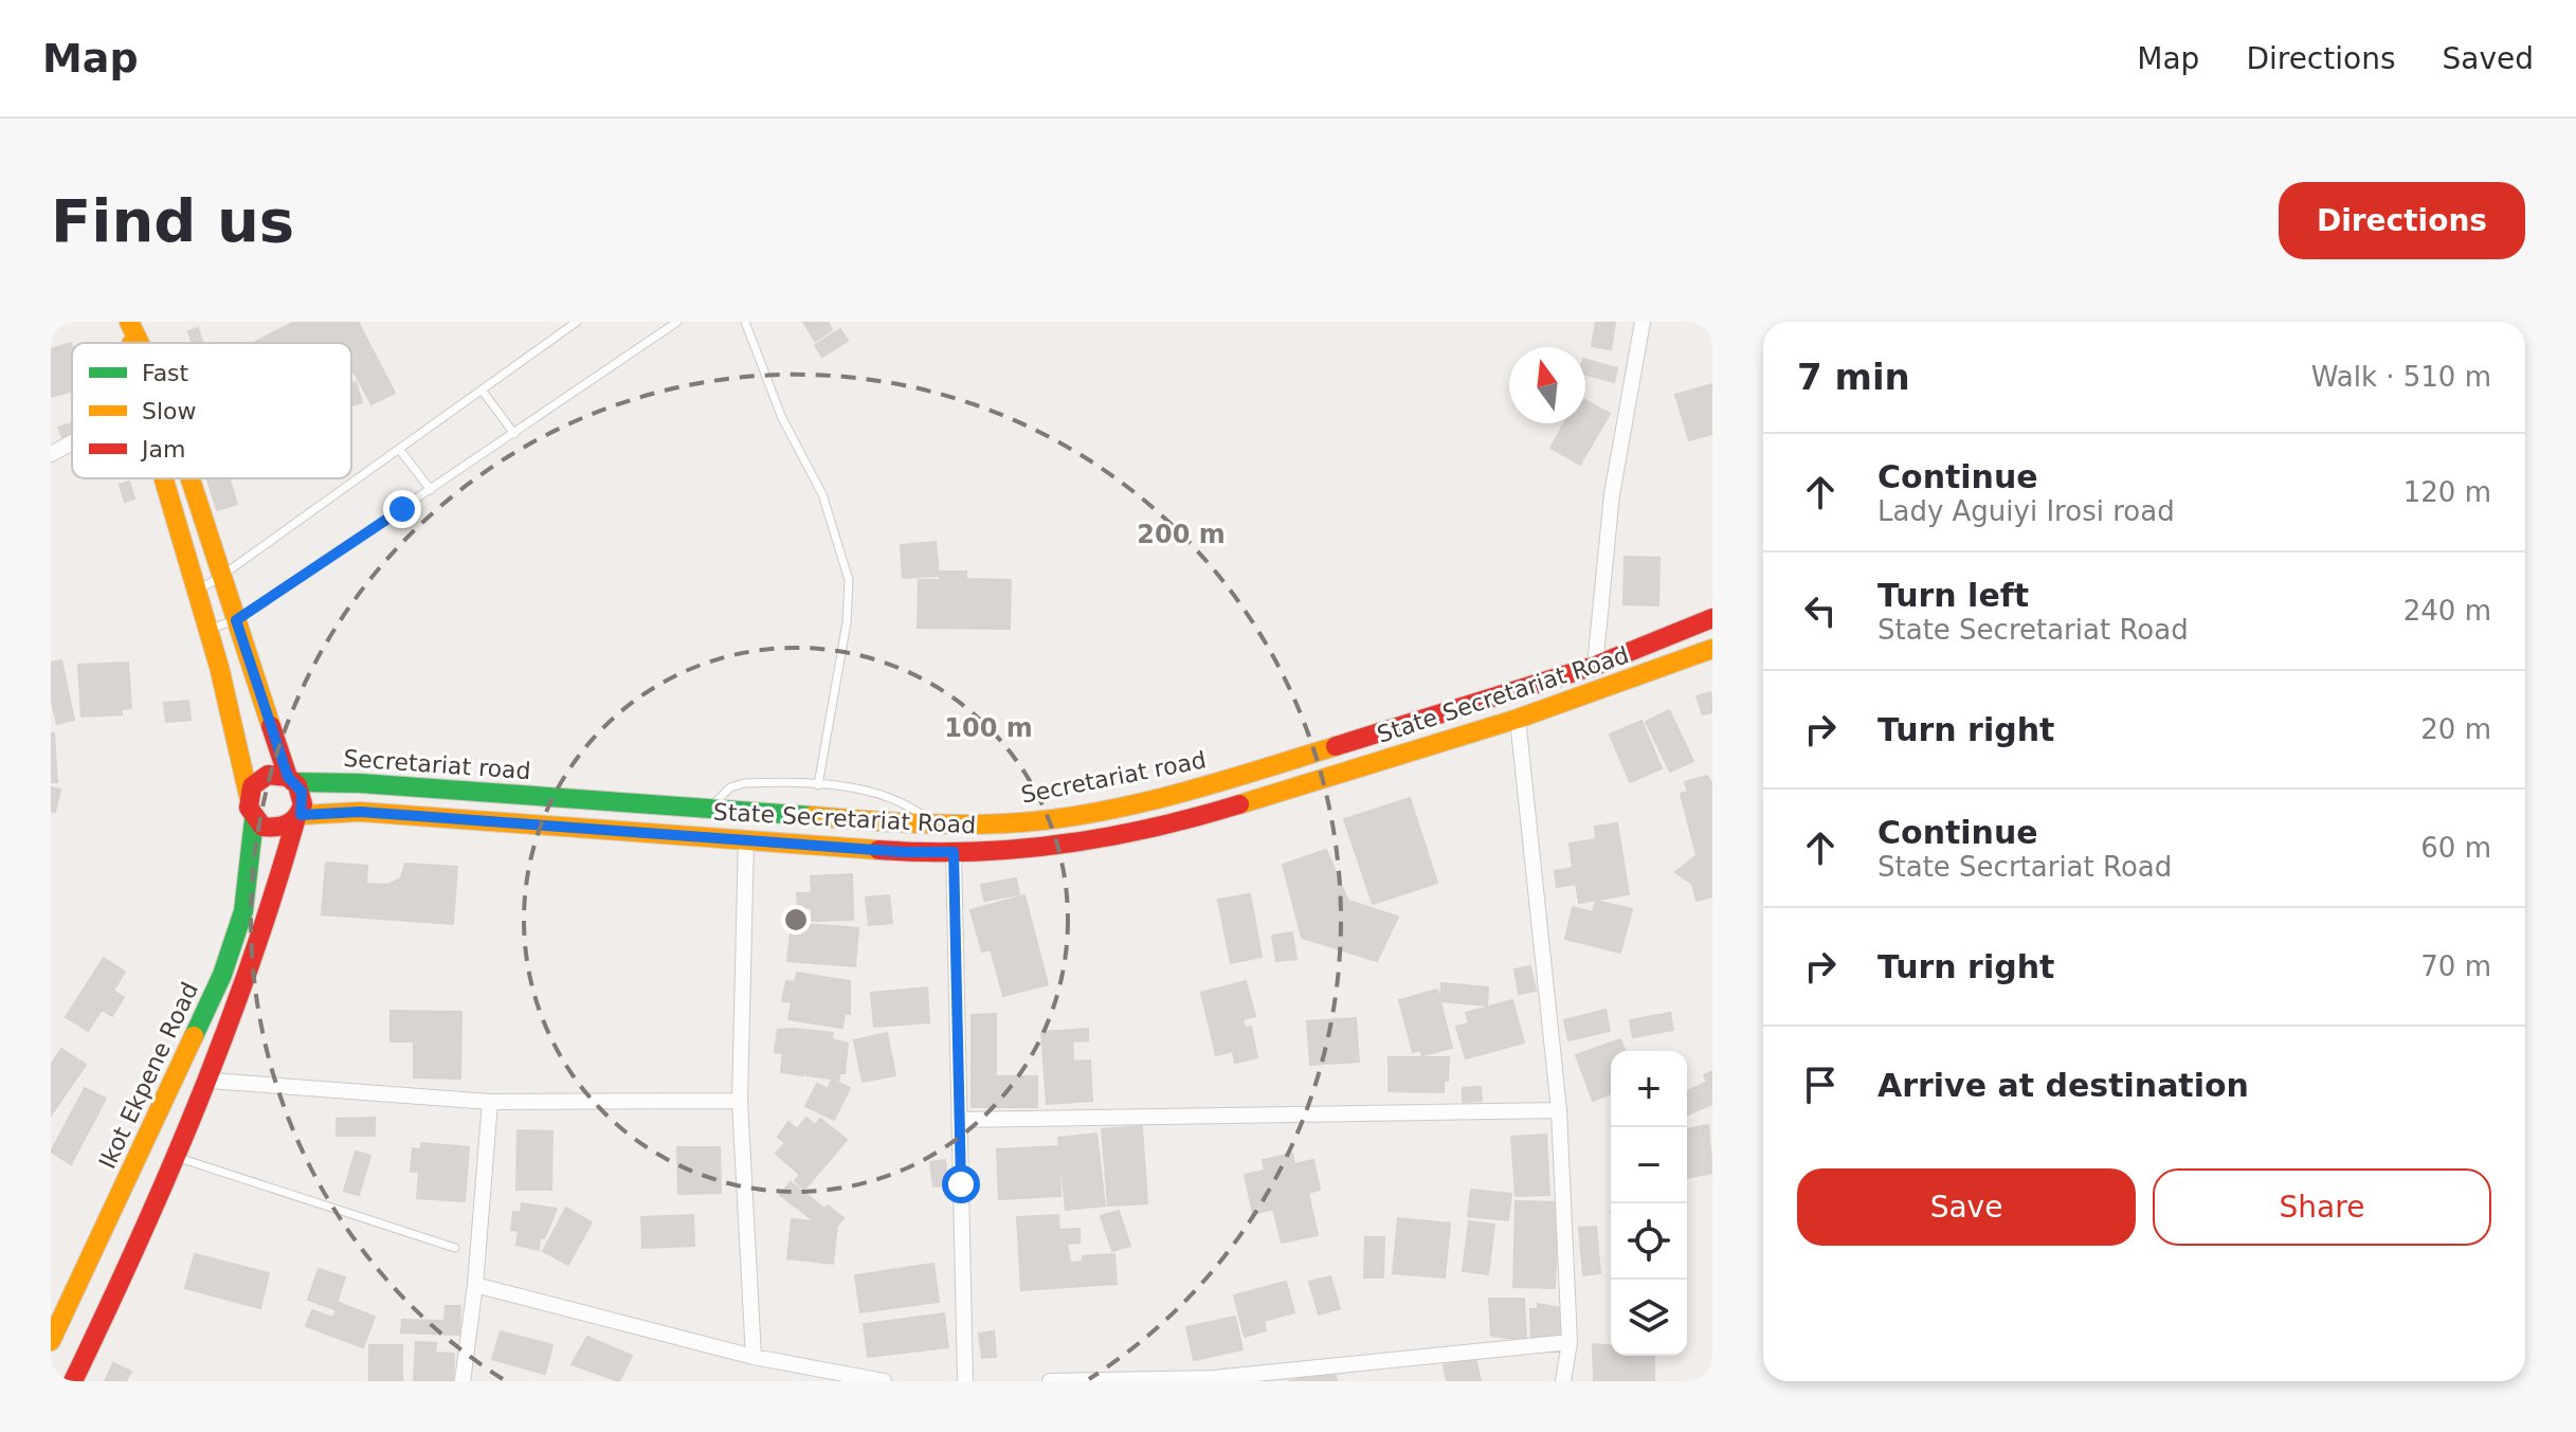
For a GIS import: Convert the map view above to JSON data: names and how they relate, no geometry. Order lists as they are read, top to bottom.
{
  "streets": {
    "street": ["State Secretariat Road", "Secretariat road", "Ikot Ekpene Road"]
  },
  "crossings": [
    ["State Secretariat Road", "Secretariat road"],
    ["State Secretariat Road", "Ikot Ekpene Road"],
    ["Secretariat road", "Ikot Ekpene Road"]
  ],
  "legend": ["Fast", "Slow", "Jam"],
  "north": "top",
  "page": {
    "header": "Map",
    "nav": ["Map", "Directions", "Saved"],
    "buttons": [
      "Directions",
      ["Save", "Share"]
    ],
    "title": "Find us",
    "heading": ["7 min", "Walk · 510 m"],
    "list": [
      ["Continue", "Lady Aguiyi Irosi road", "120 m"],
      ["Turn left", "State Secretariat Road", "240 m"],
      ["Turn right", "20 m"],
      ["Continue", "State Secrtariat Road", "60 m"],
      ["Turn right", "70 m"],
      "Arrive at destination"
    ],
    "map_buttons": ["+", "−"]
  },
  "rings": ["200 m", "100 m"]
}
